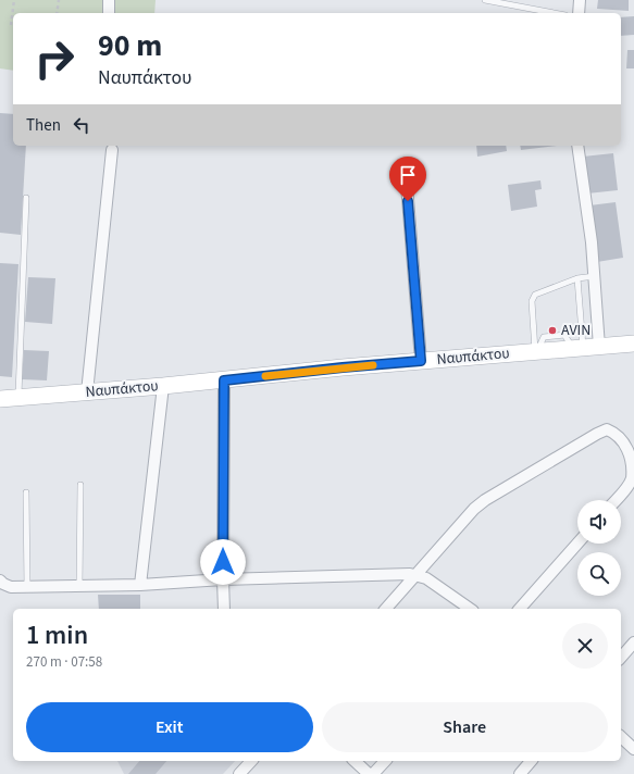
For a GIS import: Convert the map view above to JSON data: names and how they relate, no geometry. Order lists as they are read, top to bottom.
{
  "streets": {
    "main road": ["Ναυπάκτου"]
  },
  "places": ["AVIN"],
  "page": {
    "turn": ["90 m", "Ναυπάκτου"],
    "then": "Then",
    "heading": ["1 min", "270 m · 07:58"],
    "buttons": ["Exit", "Share"]
  }
}
